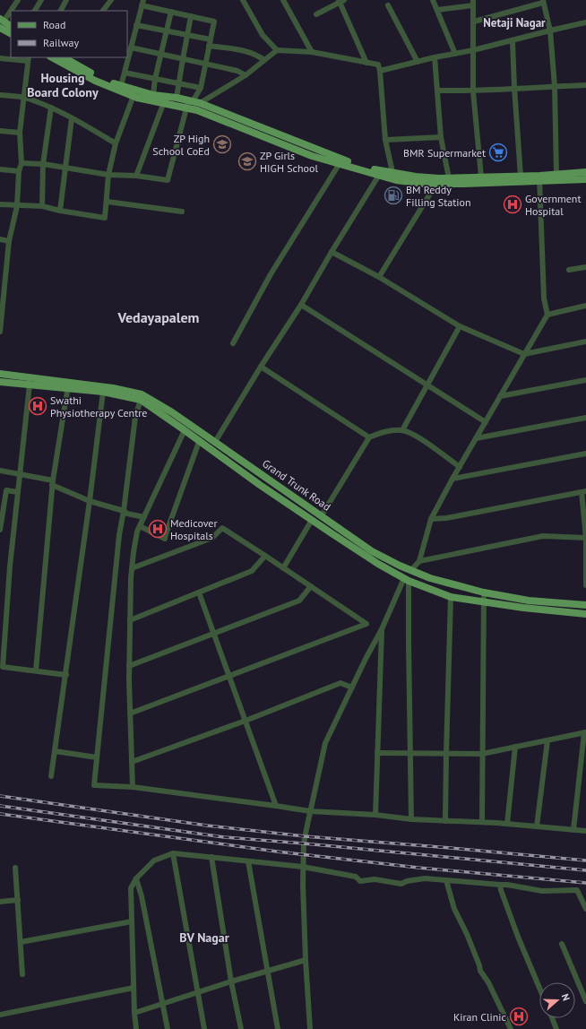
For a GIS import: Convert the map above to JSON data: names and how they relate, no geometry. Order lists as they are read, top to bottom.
{
  "streets": {
    "main road": ["Grand Trunk Road"]
  },
  "districts": [
    "Netaji Nagar",
    "Housing Board Colony",
    "Vedayapalem",
    "BV Nagar"
  ],
  "places": {
    "school or university": ["ZP High School CoEd", "ZP Girls HIGH School"],
    "supermarket": ["BMR Supermarket"],
    "fuel station": ["BM Reddy Filling Station"],
    "hospital": [
      "Government Hospital",
      "Swathi Physiotherapy Centre",
      "Medicover Hospitals",
      "Kiran Clinic"
    ]
  },
  "legend": ["Road", "Railway"],
  "north": "right"
}
